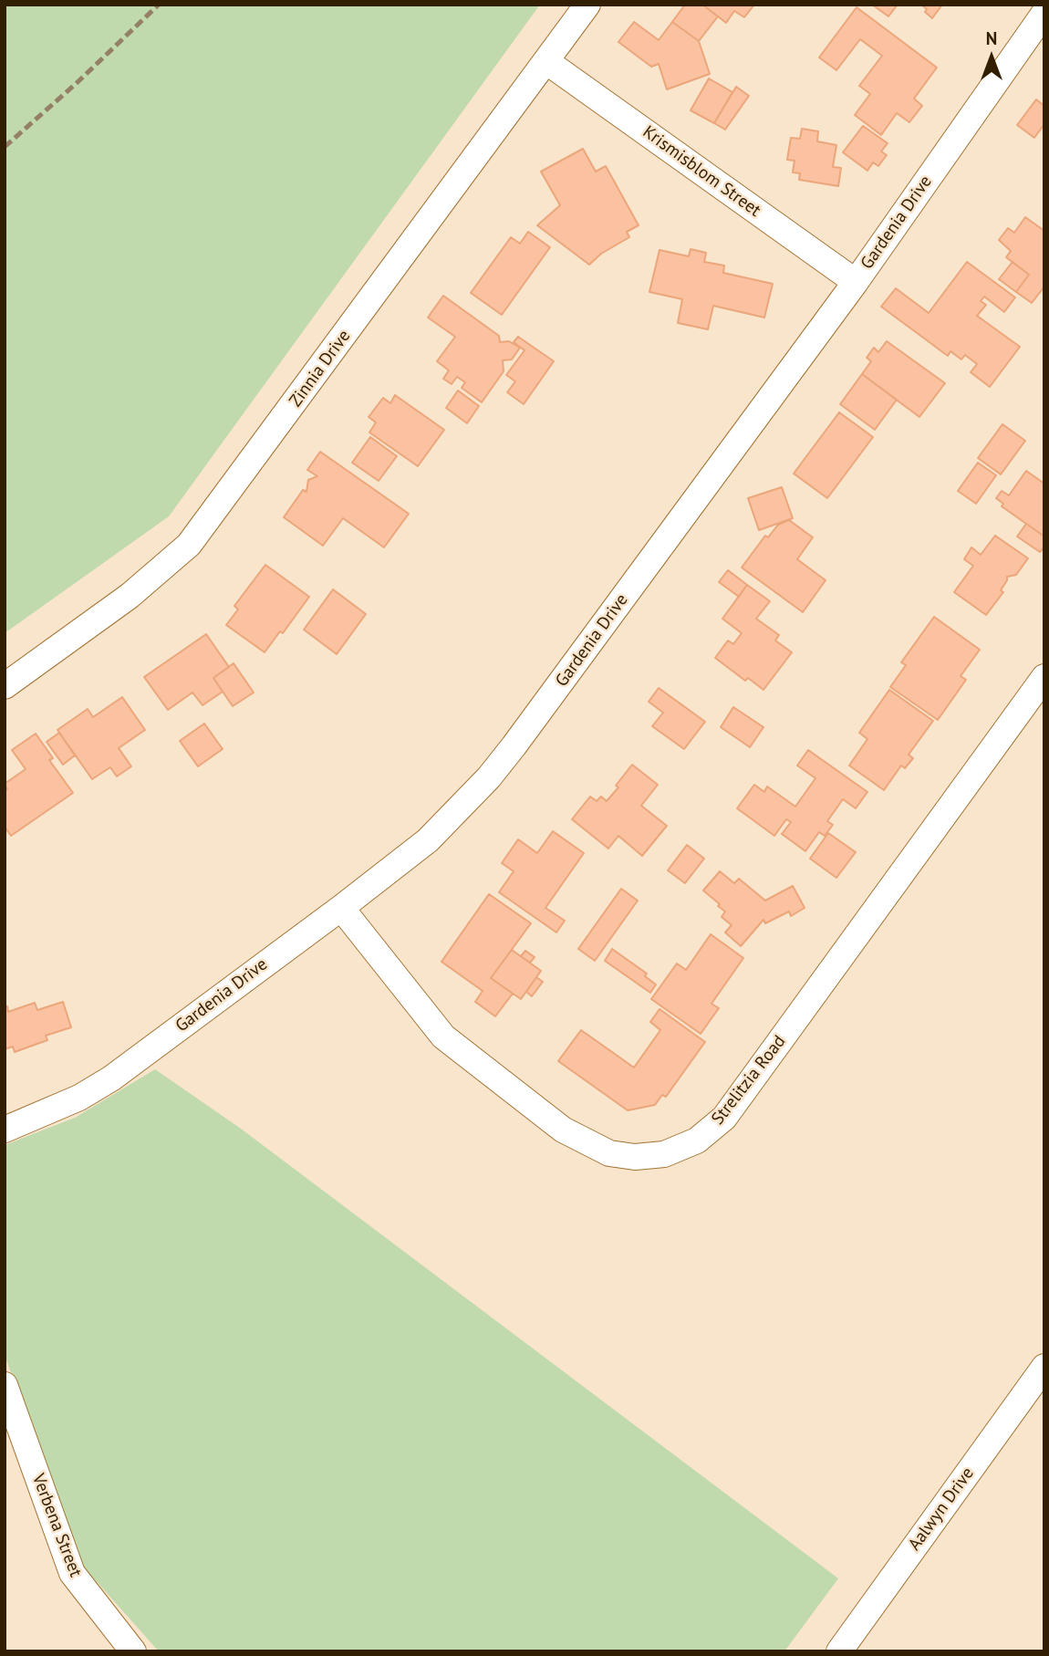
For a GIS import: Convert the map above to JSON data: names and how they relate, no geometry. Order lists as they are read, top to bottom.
{
  "streets": {
    "street": [
      "Krismisblom Street",
      "Gardenia Drive",
      "Zinnia Drive",
      "Strelitzia Road",
      "Aalwyn Drive",
      "Verbena Street"
    ]
  },
  "crossings": [
    ["Krismisblom Street", "Gardenia Drive"],
    ["Krismisblom Street", "Zinnia Drive"],
    ["Gardenia Drive", "Strelitzia Road"]
  ],
  "north": "top"
}
